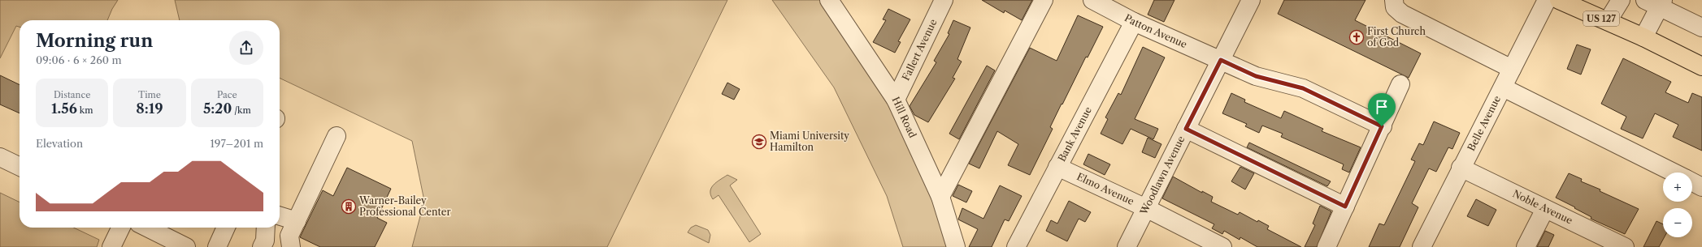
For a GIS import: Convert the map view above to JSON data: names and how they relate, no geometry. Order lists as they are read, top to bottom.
{
  "streets": {
    "main road": ["US 127"],
    "street": [
      "Patton Avenue",
      "Fallert Avenue",
      "Hill Road",
      "Belle Avenue",
      "Bank Avenue",
      "Woodlawn Avenue",
      "Elmo Avenue",
      "Noble Avenue"
    ]
  },
  "crossings": [
    ["Patton Avenue", "Bank Avenue"],
    ["Patton Avenue", "Woodlawn Avenue"],
    ["Fallert Avenue", "Hill Road"],
    ["Belle Avenue", "Noble Avenue"],
    ["Bank Avenue", "Elmo Avenue"],
    ["Woodlawn Avenue", "Elmo Avenue"]
  ],
  "places": {
    "church": ["First Church of God"],
    "school or university": ["Miami University Hamilton"],
    "building": ["Warner-Bailey Professional Center"]
  },
  "page": {
    "heading": ["Morning run", "09:06 · 6 × 260 m"],
    "stats": [
      ["Distance", "1.56 km"],
      ["Time", "8:19"],
      ["Pace", "5:20 /km"]
    ],
    "chart": ["Elevation", "197–201 m"],
    "map_buttons": ["+", "−"]
  }
}
